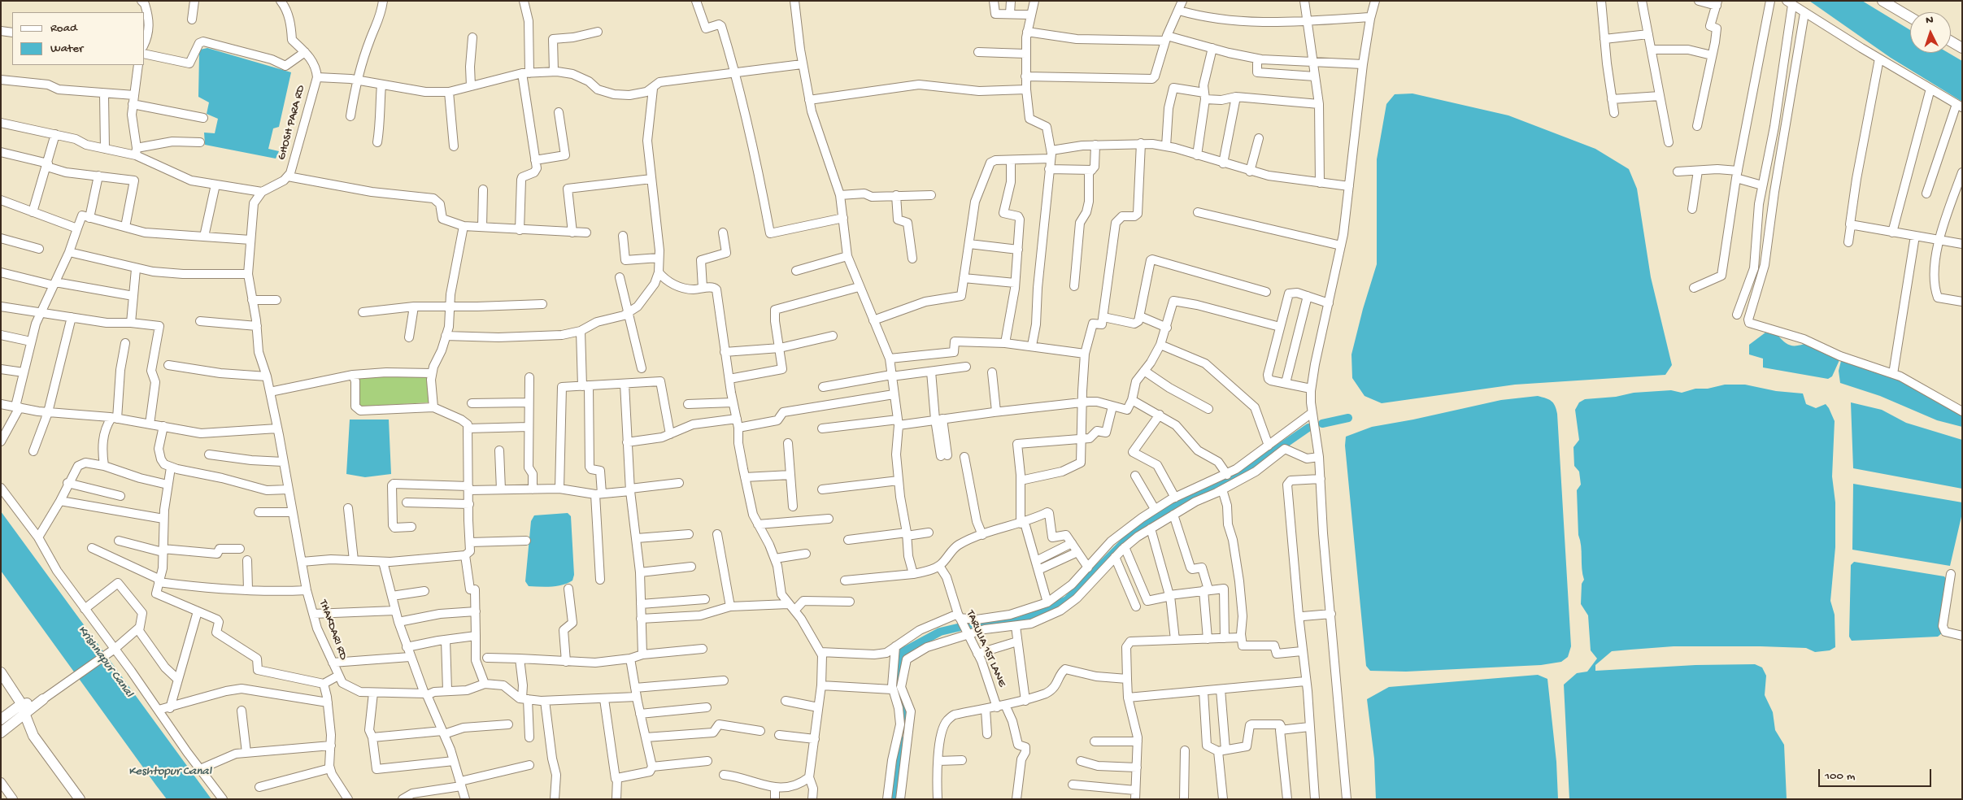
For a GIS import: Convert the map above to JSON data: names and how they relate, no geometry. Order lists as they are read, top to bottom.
{
  "streets": {
    "street": ["GHOSH PARA RD", "THAKDARI RD", "TARULIA 1ST LANE"]
  },
  "water": ["Krishnapur Canal", "Keshtopur Canal"],
  "legend": ["Road", "Water"],
  "scale_bar": "100 m",
  "north": "top"
}
